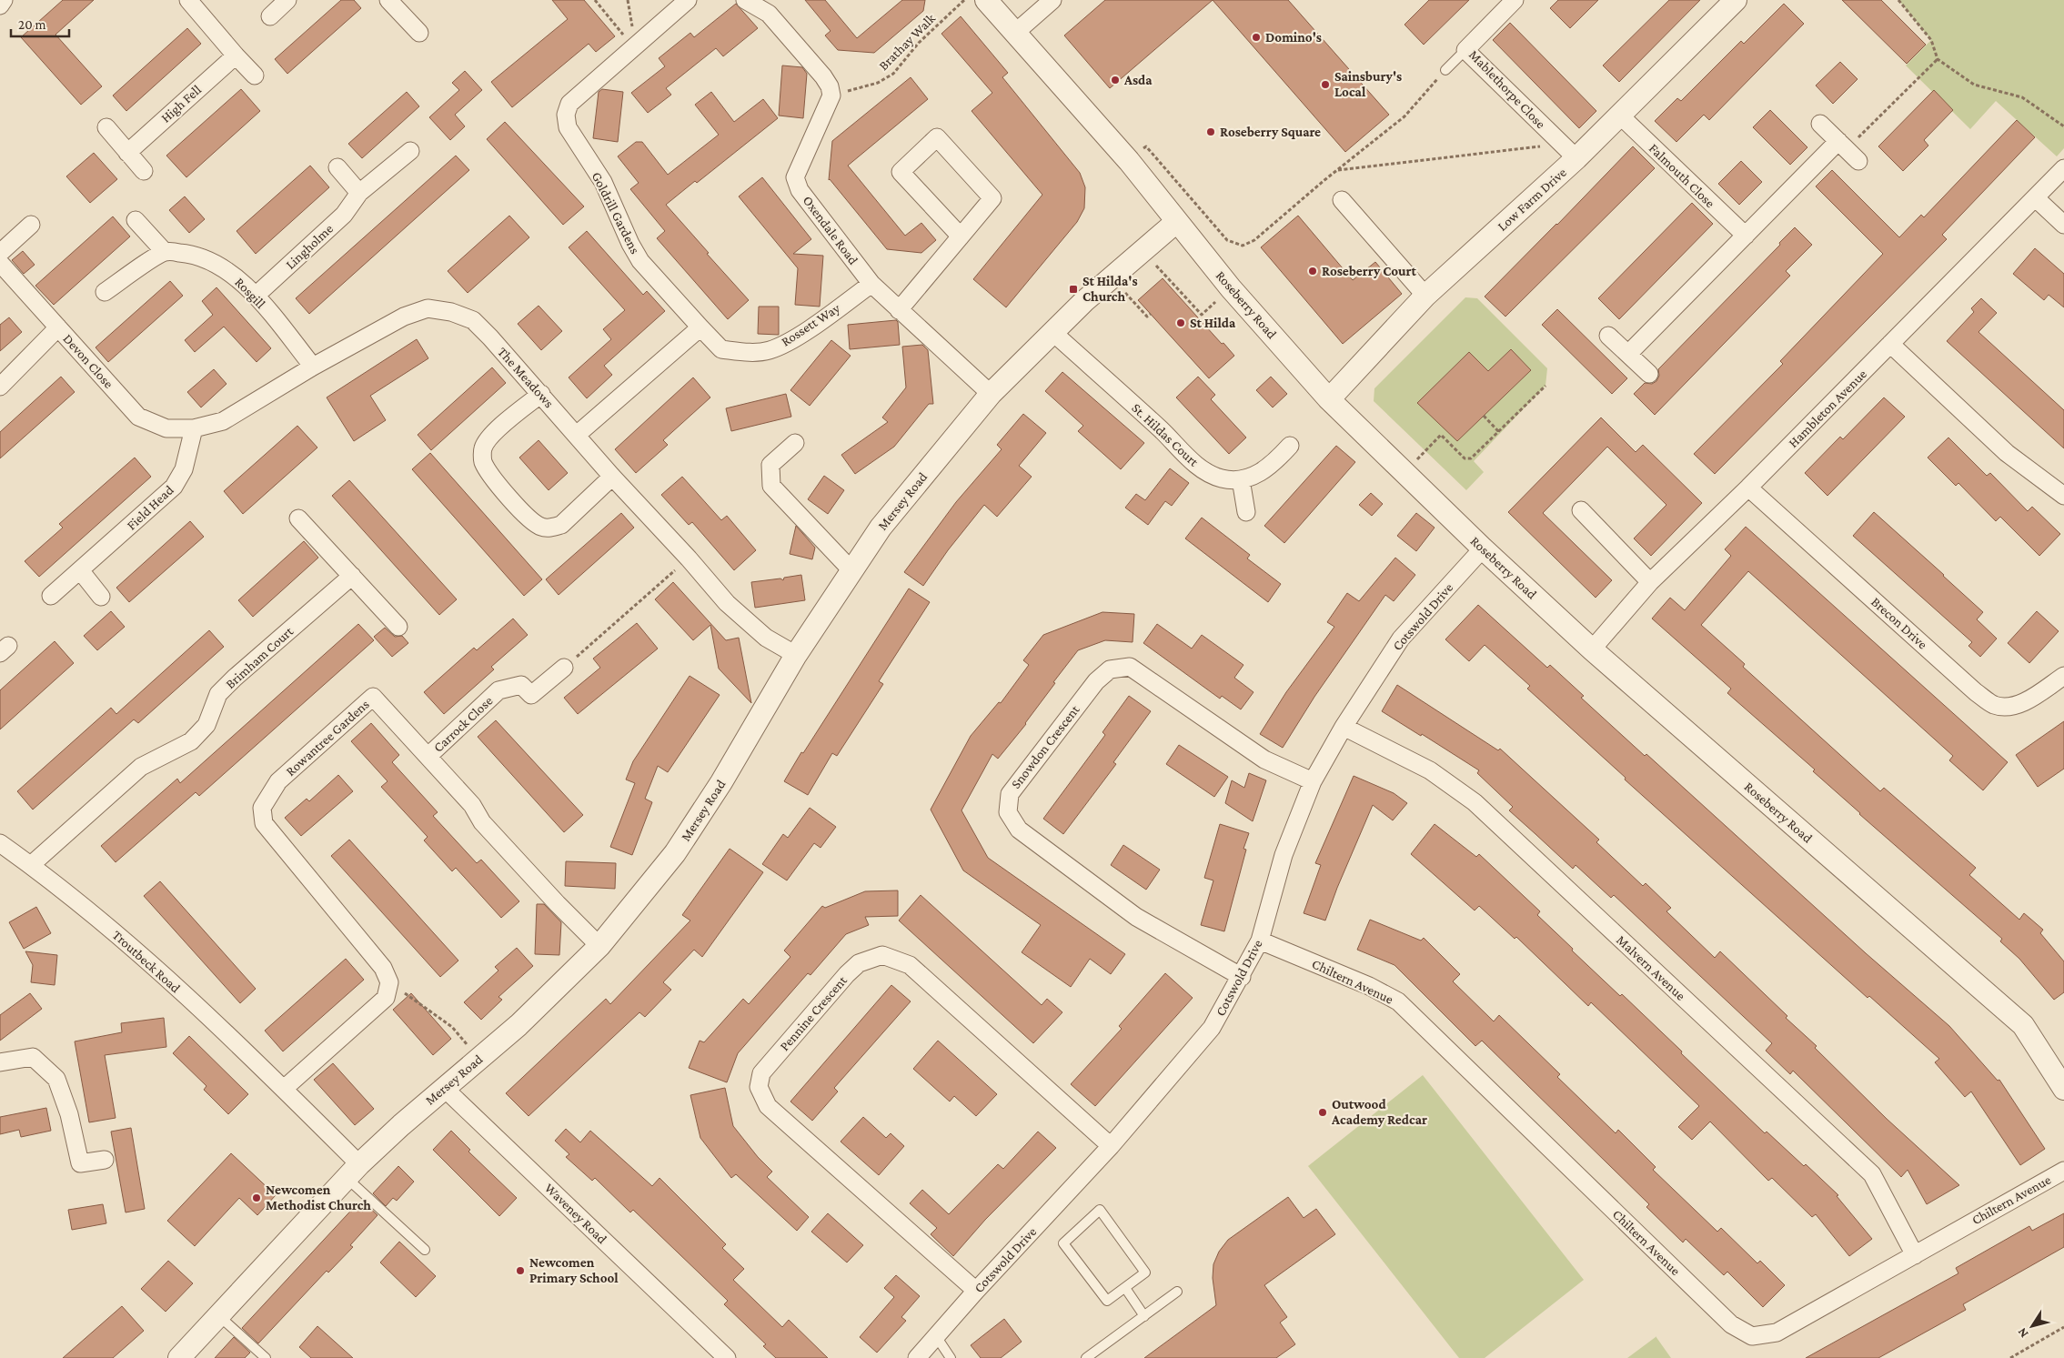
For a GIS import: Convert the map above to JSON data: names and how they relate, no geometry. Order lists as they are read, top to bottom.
{
  "streets": {
    "street": [
      "Mablethorpe Close",
      "High Fell",
      "Falmouth Close",
      "Low Farm Drive",
      "Goldrill Gardens",
      "Oxendale Road",
      "Lingholme",
      "Rosgill",
      "Roseberry Road",
      "Rossett Way",
      "Devon Close",
      "The Meadows",
      "Hambleton Avenue",
      "St. Hildas Court",
      "Mersey Road",
      "Field Head",
      "Cotswold Drive",
      "Brecon Drive",
      "Brimham Court",
      "Carrock Close",
      "Rowantree Gardens",
      "Snowdon Crescent",
      "Troutbeck Road",
      "Malvern Avenue",
      "Chiltern Avenue",
      "Pennine Crescent",
      "Waveney Road"
    ],
    "path": ["Brathay Walk"]
  },
  "crossings": [
    ["Brathay Walk", "Oxendale Road"],
    ["Mablethorpe Close", "Low Farm Drive"],
    ["Falmouth Close", "Low Farm Drive"],
    ["Low Farm Drive", "Roseberry Road"],
    ["Goldrill Gardens", "Rossett Way"],
    ["Oxendale Road", "Rossett Way"],
    ["Oxendale Road", "Mersey Road"],
    ["Lingholme", "Rosgill"],
    ["Rosgill", "The Meadows"],
    ["Roseberry Road", "Hambleton Avenue"],
    ["Roseberry Road", "Mersey Road"],
    ["Roseberry Road", "Cotswold Drive"],
    ["Devon Close", "The Meadows"],
    ["Devon Close", "Field Head"],
    ["The Meadows", "Mersey Road"],
    ["The Meadows", "Field Head"],
    ["Hambleton Avenue", "Brecon Drive"],
    ["St. Hildas Court", "Mersey Road"],
    ["Mersey Road", "Rowantree Gardens"],
    ["Mersey Road", "Troutbeck Road"],
    ["Mersey Road", "Waveney Road"],
    ["Cotswold Drive", "Snowdon Crescent"],
    ["Cotswold Drive", "Malvern Avenue"],
    ["Cotswold Drive", "Chiltern Avenue"],
    ["Cotswold Drive", "Pennine Crescent"],
    ["Brimham Court", "Troutbeck Road"],
    ["Carrock Close", "Rowantree Gardens"],
    ["Malvern Avenue", "Chiltern Avenue"]
  ],
  "places": {
    "other": [
      "Domino's",
      "Asda",
      "Sainsbury's Local",
      "Roseberry Square",
      "Roseberry Court",
      "St Hilda",
      "Outwood Academy Redcar",
      "Newcomen Methodist Church",
      "Newcomen Primary School"
    ],
    "transit": ["St Hilda's Church"]
  },
  "scale_bar": "20 m",
  "north": "bottom left"
}
